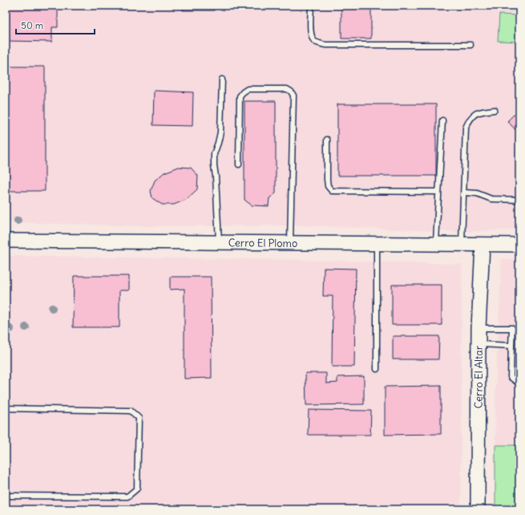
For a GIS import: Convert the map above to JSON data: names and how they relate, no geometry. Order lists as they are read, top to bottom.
{
  "streets": {
    "street": ["Cerro El Plomo", "Cerro El Altar"]
  },
  "crossings": [
    ["Cerro El Plomo", "Cerro El Altar"]
  ],
  "scale_bar": "50 m"
}
